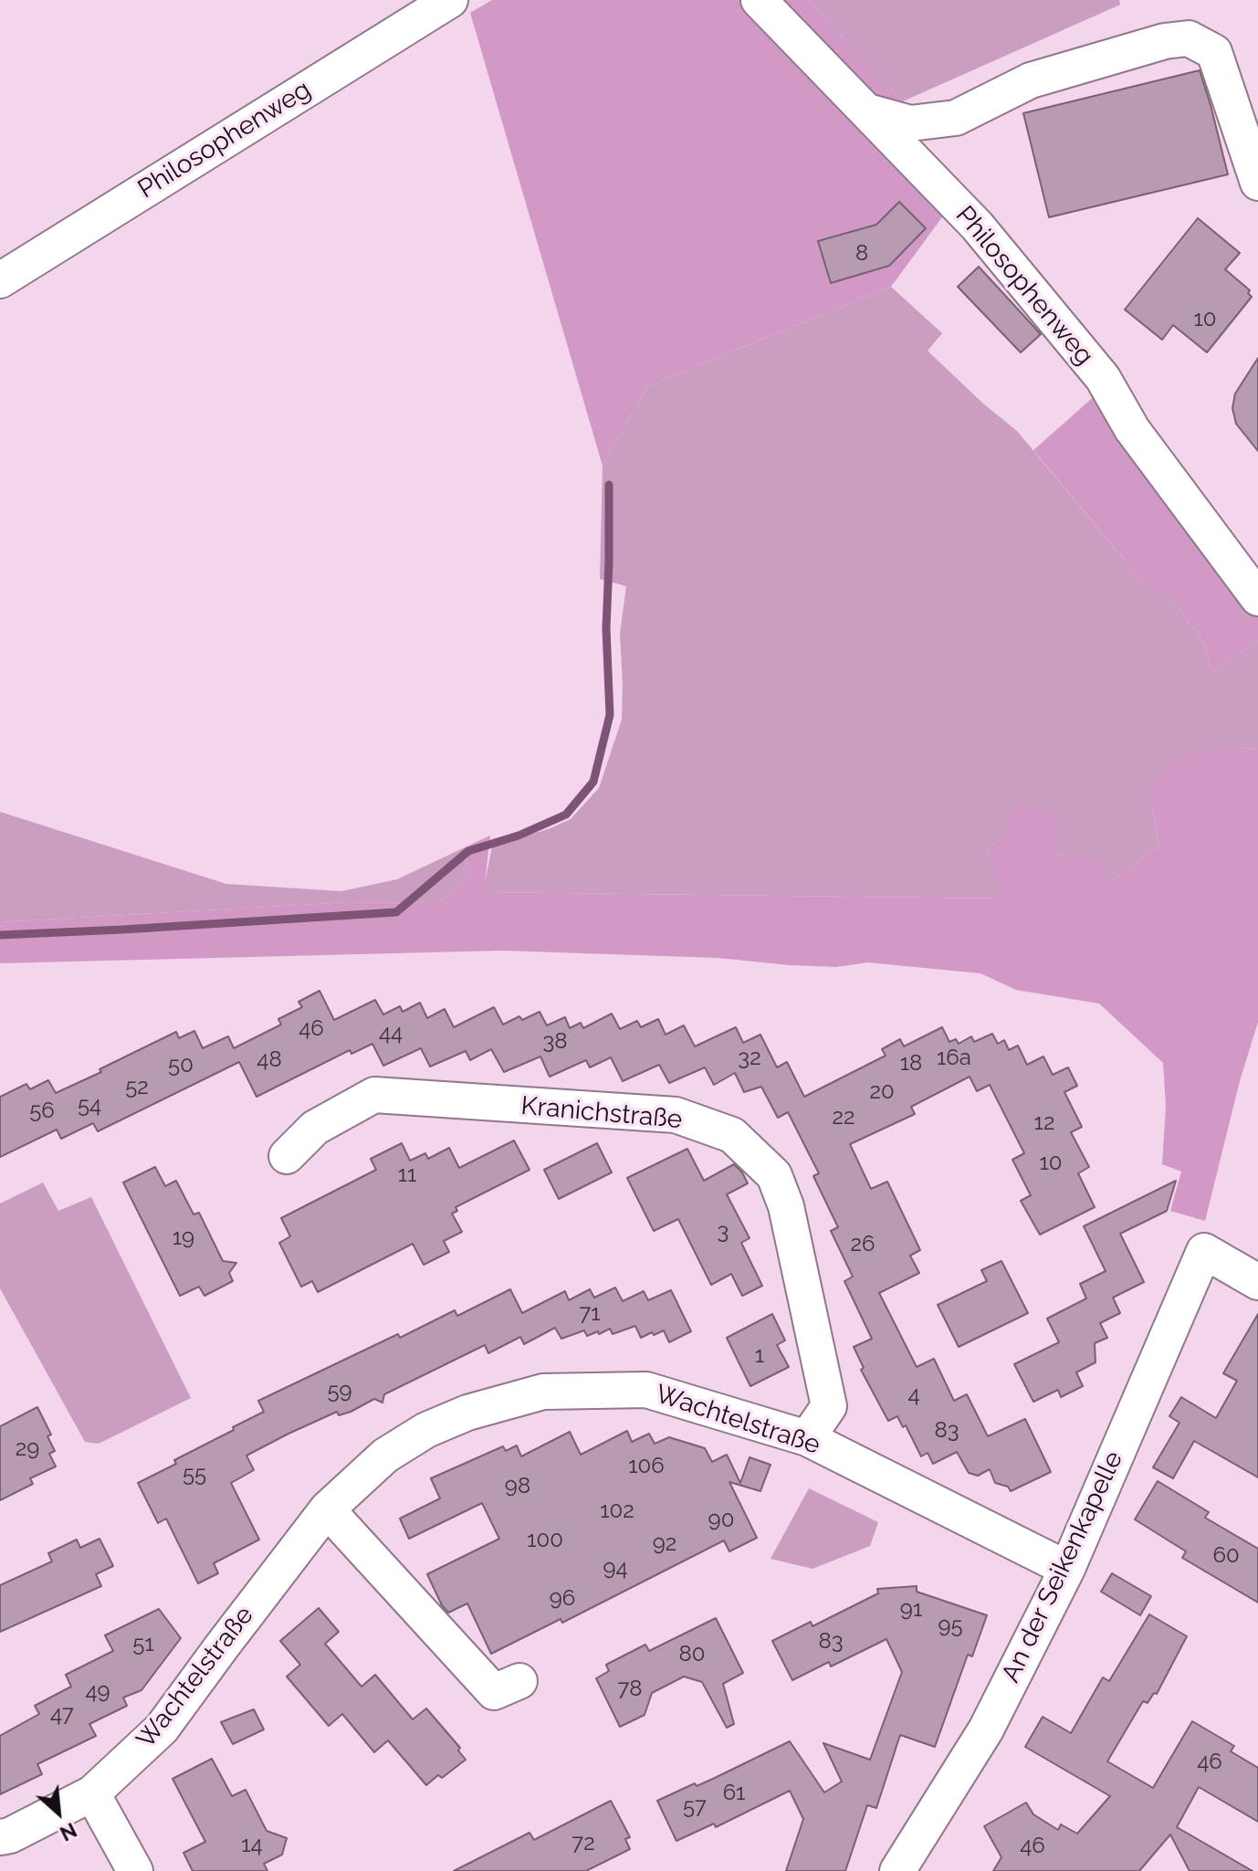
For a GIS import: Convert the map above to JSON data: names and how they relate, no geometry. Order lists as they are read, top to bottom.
{
  "streets": {
    "street": [
      "Philosophenweg",
      "Kranichstraße",
      "Wachtelstraße",
      "An der Seikenkapelle"
    ]
  },
  "crossings": [
    ["Kranichstraße", "Wachtelstraße"],
    ["Wachtelstraße", "An der Seikenkapelle"]
  ],
  "house_numbers": [
    "8",
    "10",
    "46",
    "44",
    "38",
    "32",
    "16a",
    "48",
    "18",
    "50",
    "52",
    "20",
    "54",
    "56",
    "22",
    "12",
    "10",
    "11",
    "3",
    "19",
    "26",
    "71",
    "1",
    "59",
    "4",
    "83",
    "29",
    "106",
    "55",
    "98",
    "102",
    "90",
    "100",
    "92",
    "60",
    "94",
    "96",
    "91",
    "95",
    "83",
    "51",
    "80",
    "78",
    "49",
    "47",
    "46",
    "61",
    "57",
    "72",
    "14",
    "46"
  ],
  "north": "bottom right"
}
